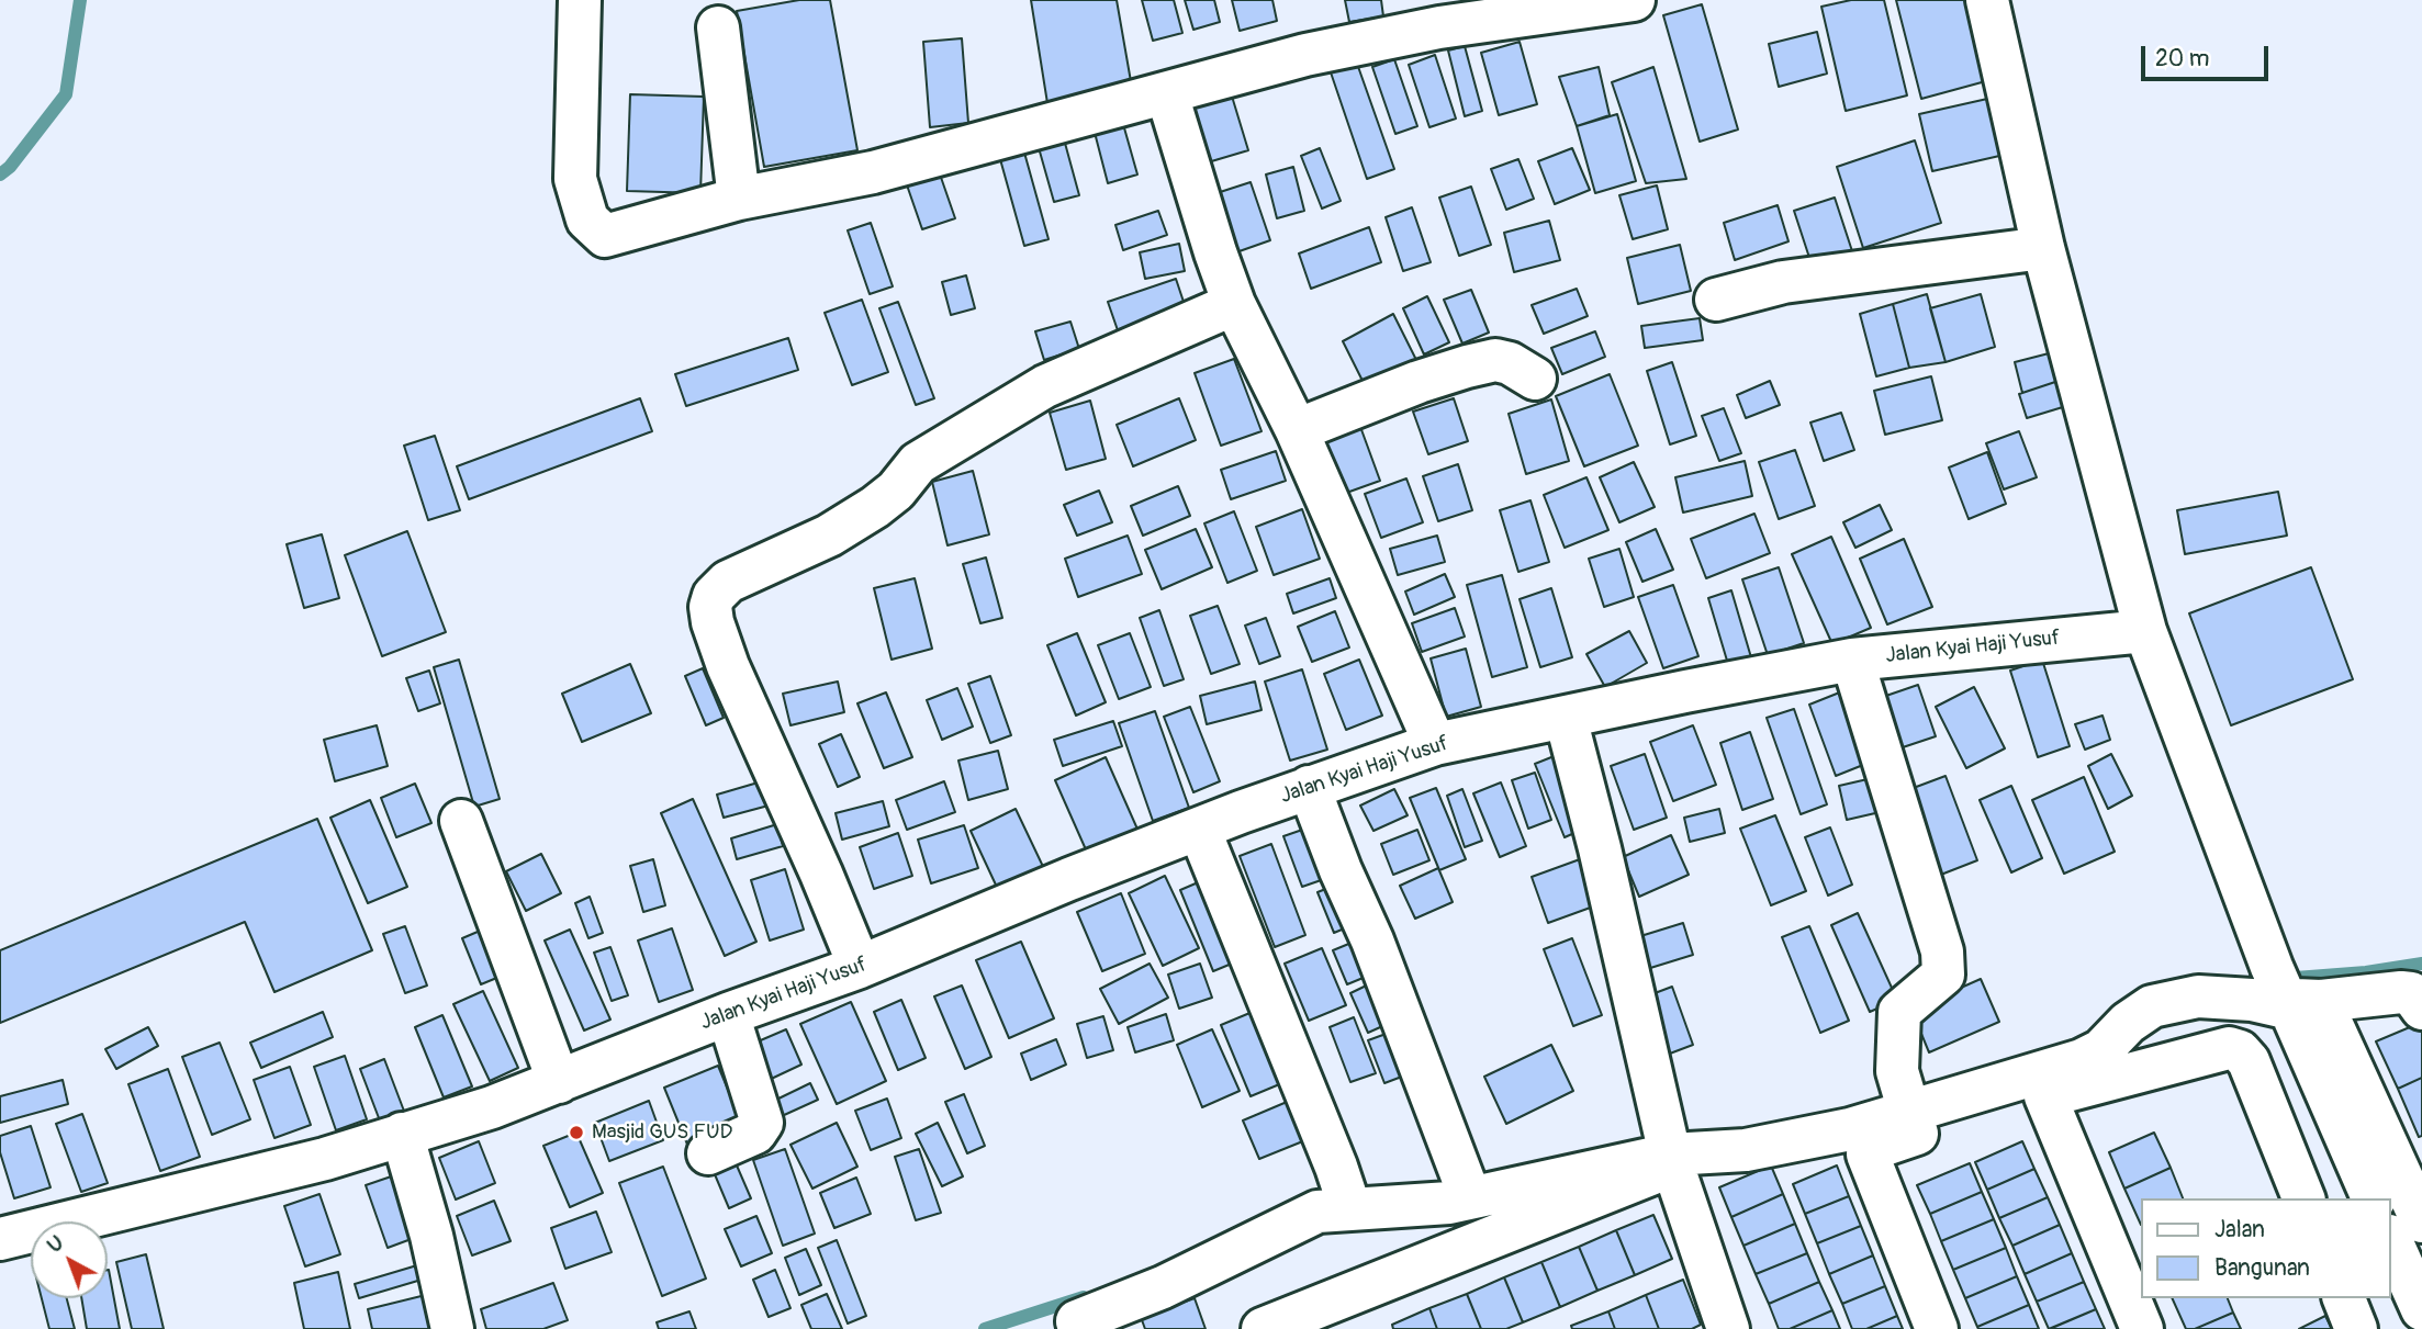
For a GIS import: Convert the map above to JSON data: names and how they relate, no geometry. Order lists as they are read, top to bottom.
{
  "streets": {
    "street": ["Jalan Kyai Haji Yusuf"]
  },
  "places": ["Masjid GUS FUD"],
  "legend": ["Jalan", "Bangunan"],
  "scale_bar": "20 m",
  "north": "top left"
}
